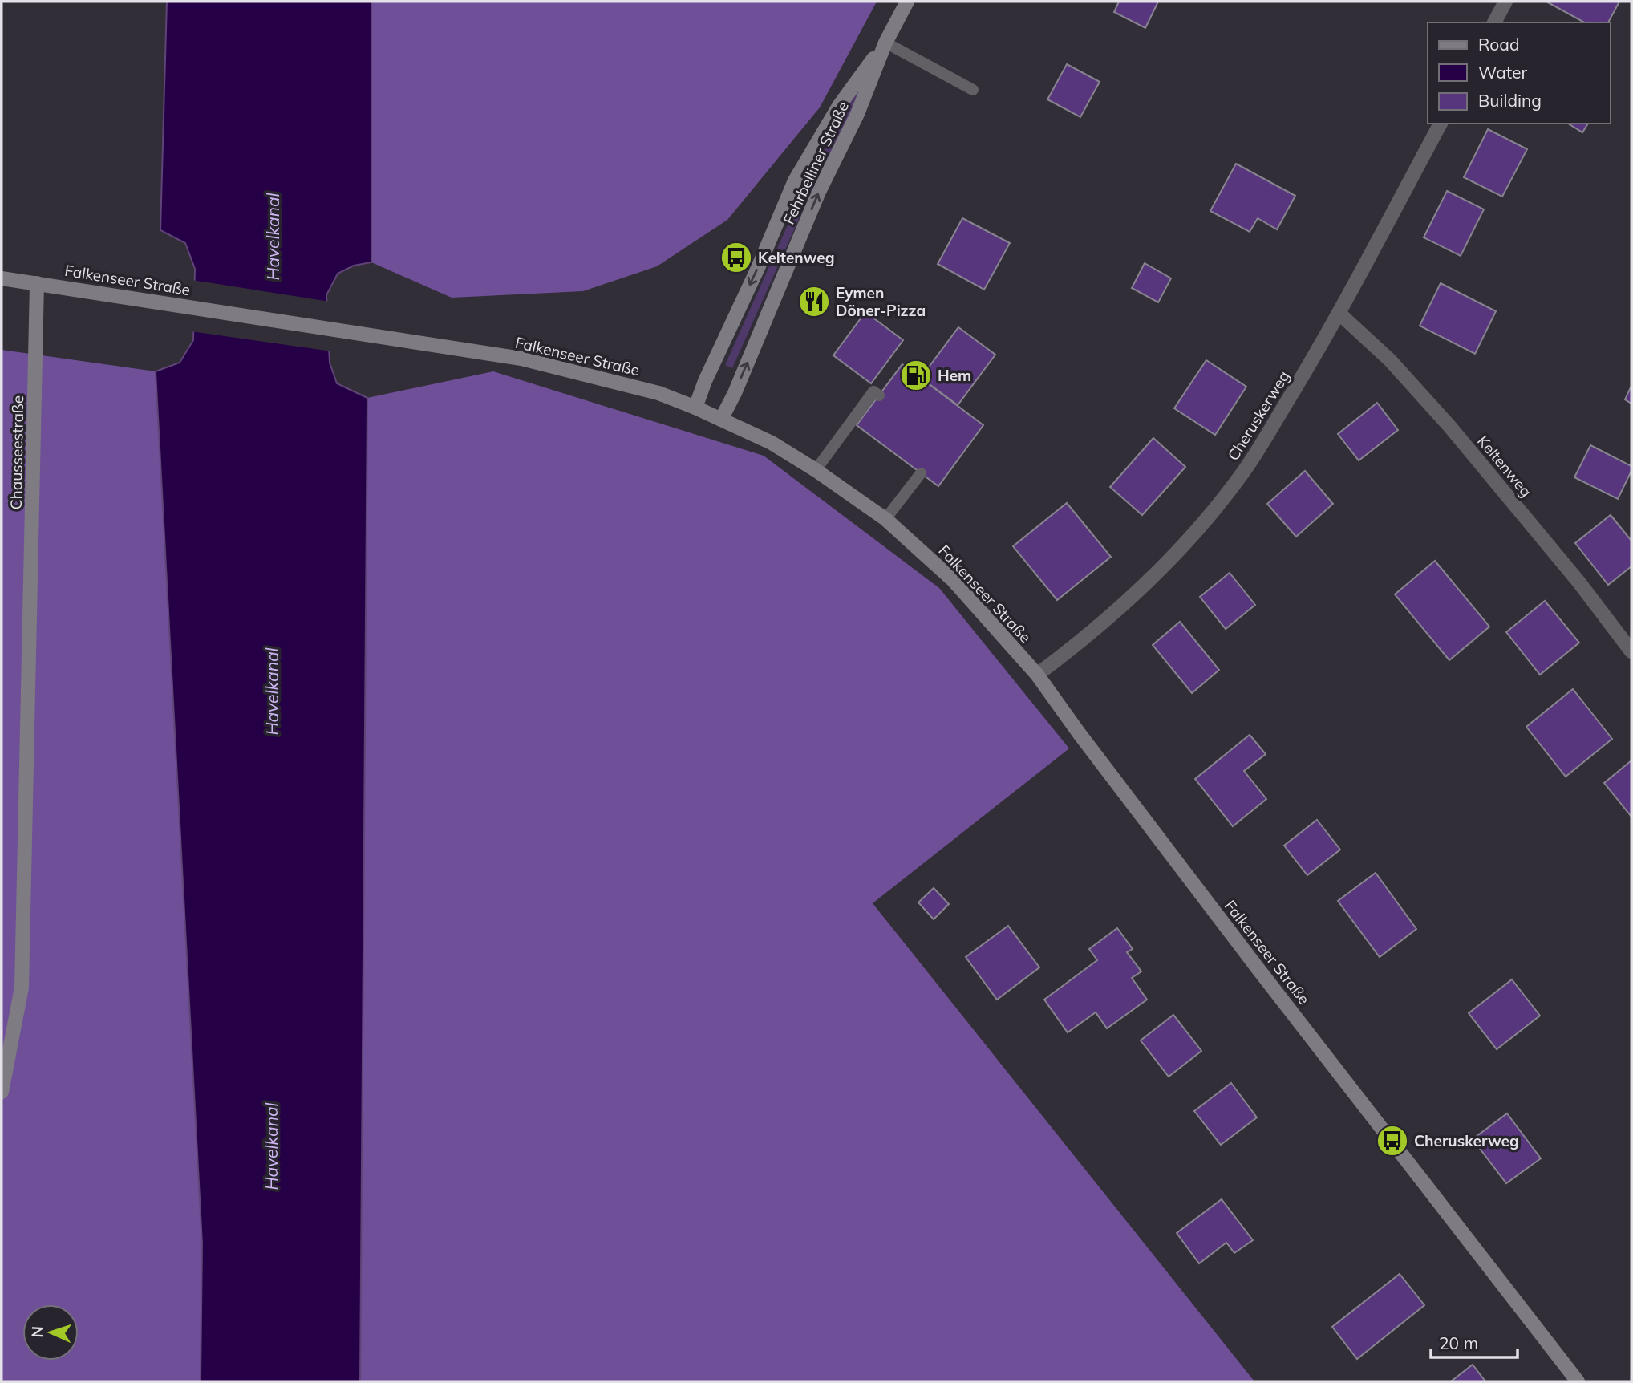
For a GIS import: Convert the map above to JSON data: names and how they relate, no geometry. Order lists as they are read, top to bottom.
{
  "streets": {
    "main road": ["Fehrbelliner Straße", "Falkenseer Straße", "Chausseestraße"],
    "street": ["Cheruskerweg", "Keltenweg"]
  },
  "crossings": [
    ["Fehrbelliner Straße", "Falkenseer Straße"],
    ["Falkenseer Straße", "Cheruskerweg"],
    ["Falkenseer Straße", "Chausseestraße"],
    ["Cheruskerweg", "Keltenweg"]
  ],
  "water": ["Havelkanal"],
  "places": {
    "bus stop": ["Keltenweg", "Cheruskerweg"],
    "restaurant": ["Eymen Döner-Pizza"],
    "fuel station": ["Hem"]
  },
  "legend": ["Road", "Water", "Building"],
  "scale_bar": "20 m",
  "north": "left"
}
